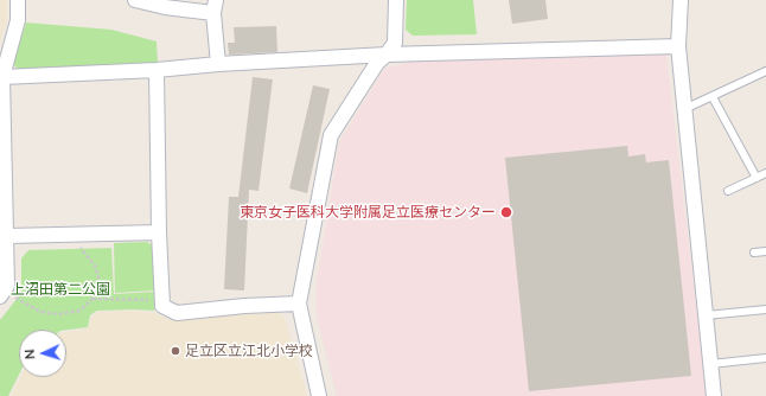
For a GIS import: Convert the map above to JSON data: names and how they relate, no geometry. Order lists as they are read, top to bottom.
{
  "parks": ["上沼田第二公園"],
  "places": ["東京女子医科大学附属足立医療センター", "足立区立江北小学校"],
  "north": "left"
}
